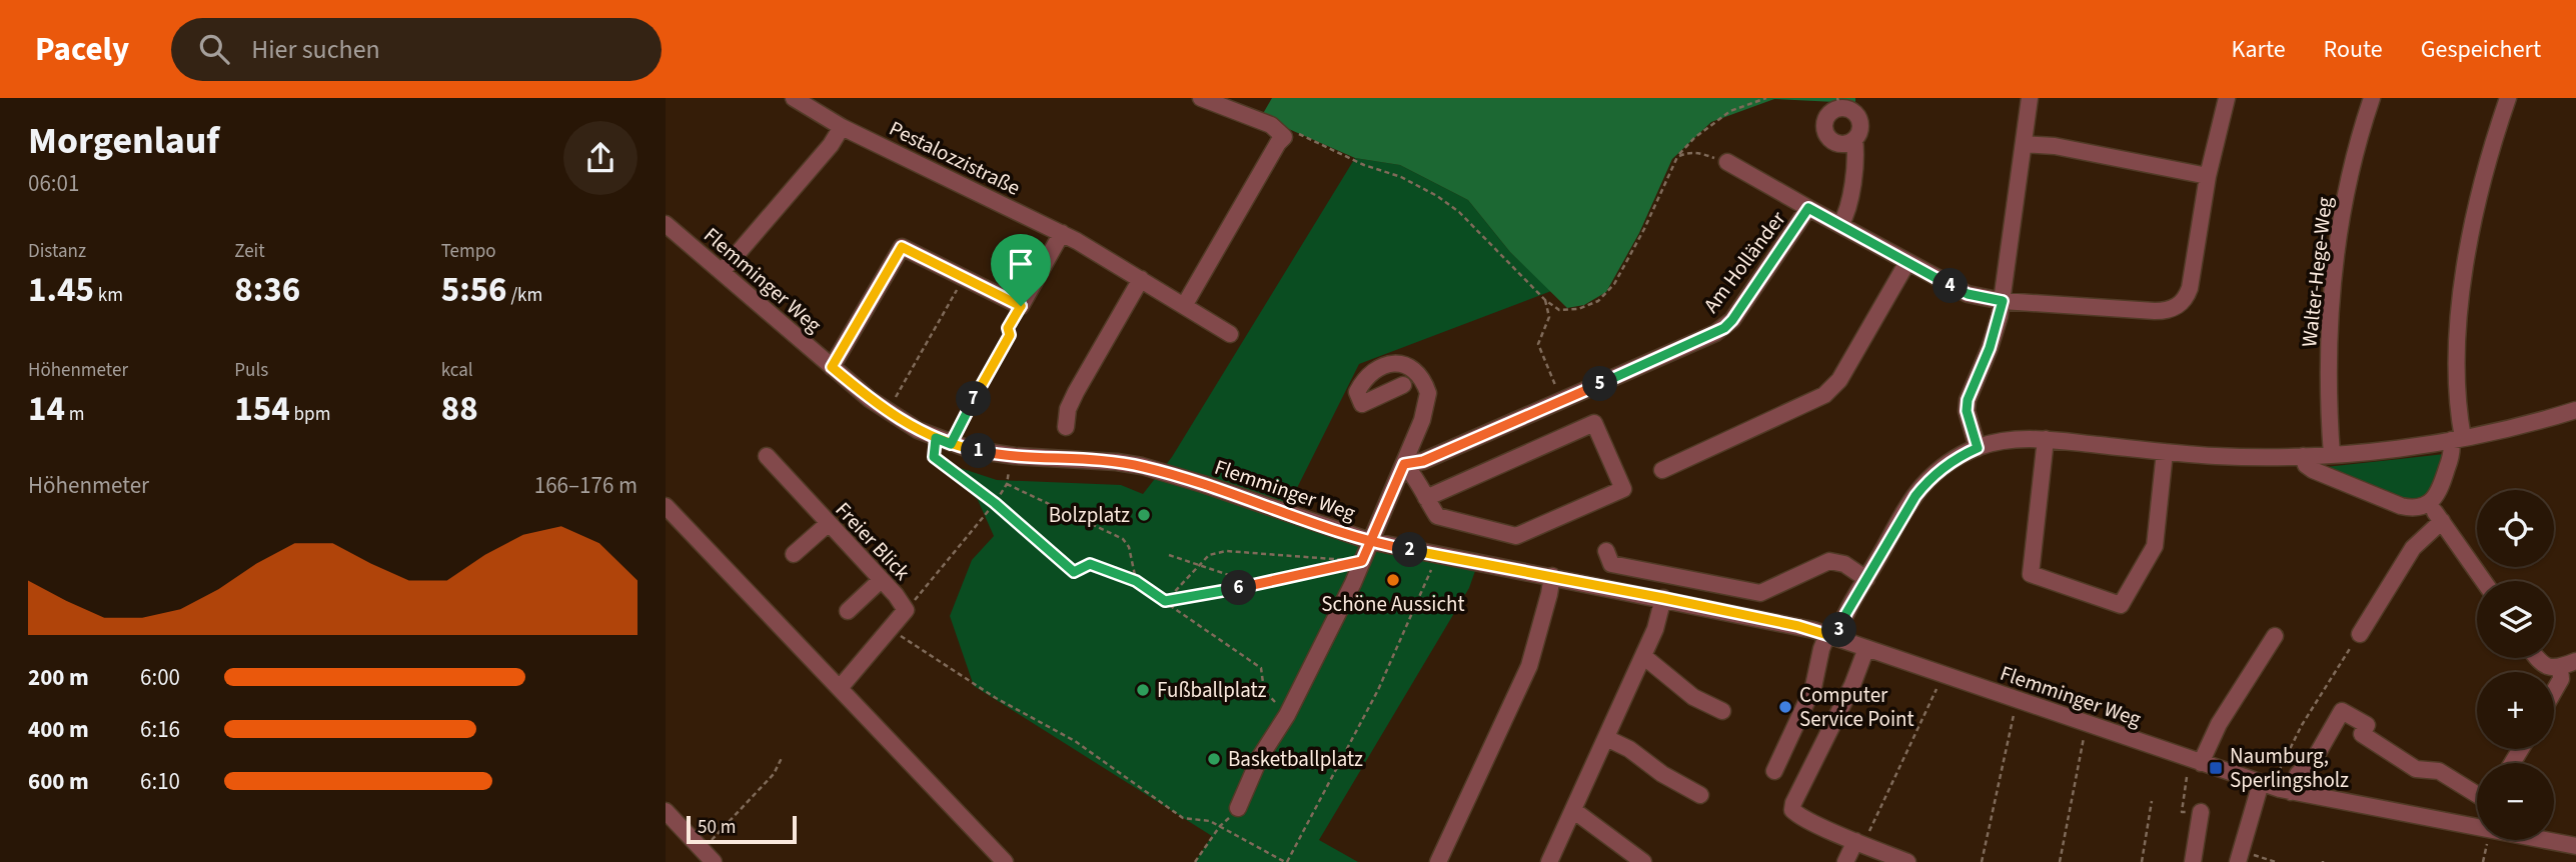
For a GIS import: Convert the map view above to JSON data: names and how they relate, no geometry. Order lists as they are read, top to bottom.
{
  "streets": {
    "street": [
      "Pestalozzistraße",
      "Am Holländer",
      "Walter-Hege-Weg",
      "Flemminger Weg",
      "Freier Blick"
    ]
  },
  "places": {
    "other": [
      "Bolzplatz",
      "Schöne Aussicht",
      "Fußballplatz",
      "Computer Service Point",
      "Basketballplatz"
    ],
    "transit": ["Naumburg, Sperlingsholz"]
  },
  "scale_bar": "50 m",
  "page": {
    "header": "Pacely",
    "search": "Hier suchen",
    "nav": ["Karte", "Route", "Gespeichert"],
    "heading": ["Morgenlauf", "06:01"],
    "stats": [
      ["Distanz", "1.45 km"],
      ["Zeit", "8:36"],
      ["Tempo", "5:56 /km"],
      ["Höhenmeter", "14 m"],
      ["Puls", "154 bpm"],
      ["kcal", "88"]
    ],
    "pins": [
      "4",
      "5",
      "7",
      "1",
      "2",
      "6",
      "3"
    ],
    "chart": ["Höhenmeter", "166–176 m"],
    "map_buttons": ["+", "−"],
    "list": [
      {
        "name": "200 m",
        "note": "6:00"
      },
      {
        "name": "400 m",
        "note": "6:16"
      },
      {
        "name": "600 m",
        "note": "6:10"
      }
    ],
    "scale": "50 m"
  }
}
